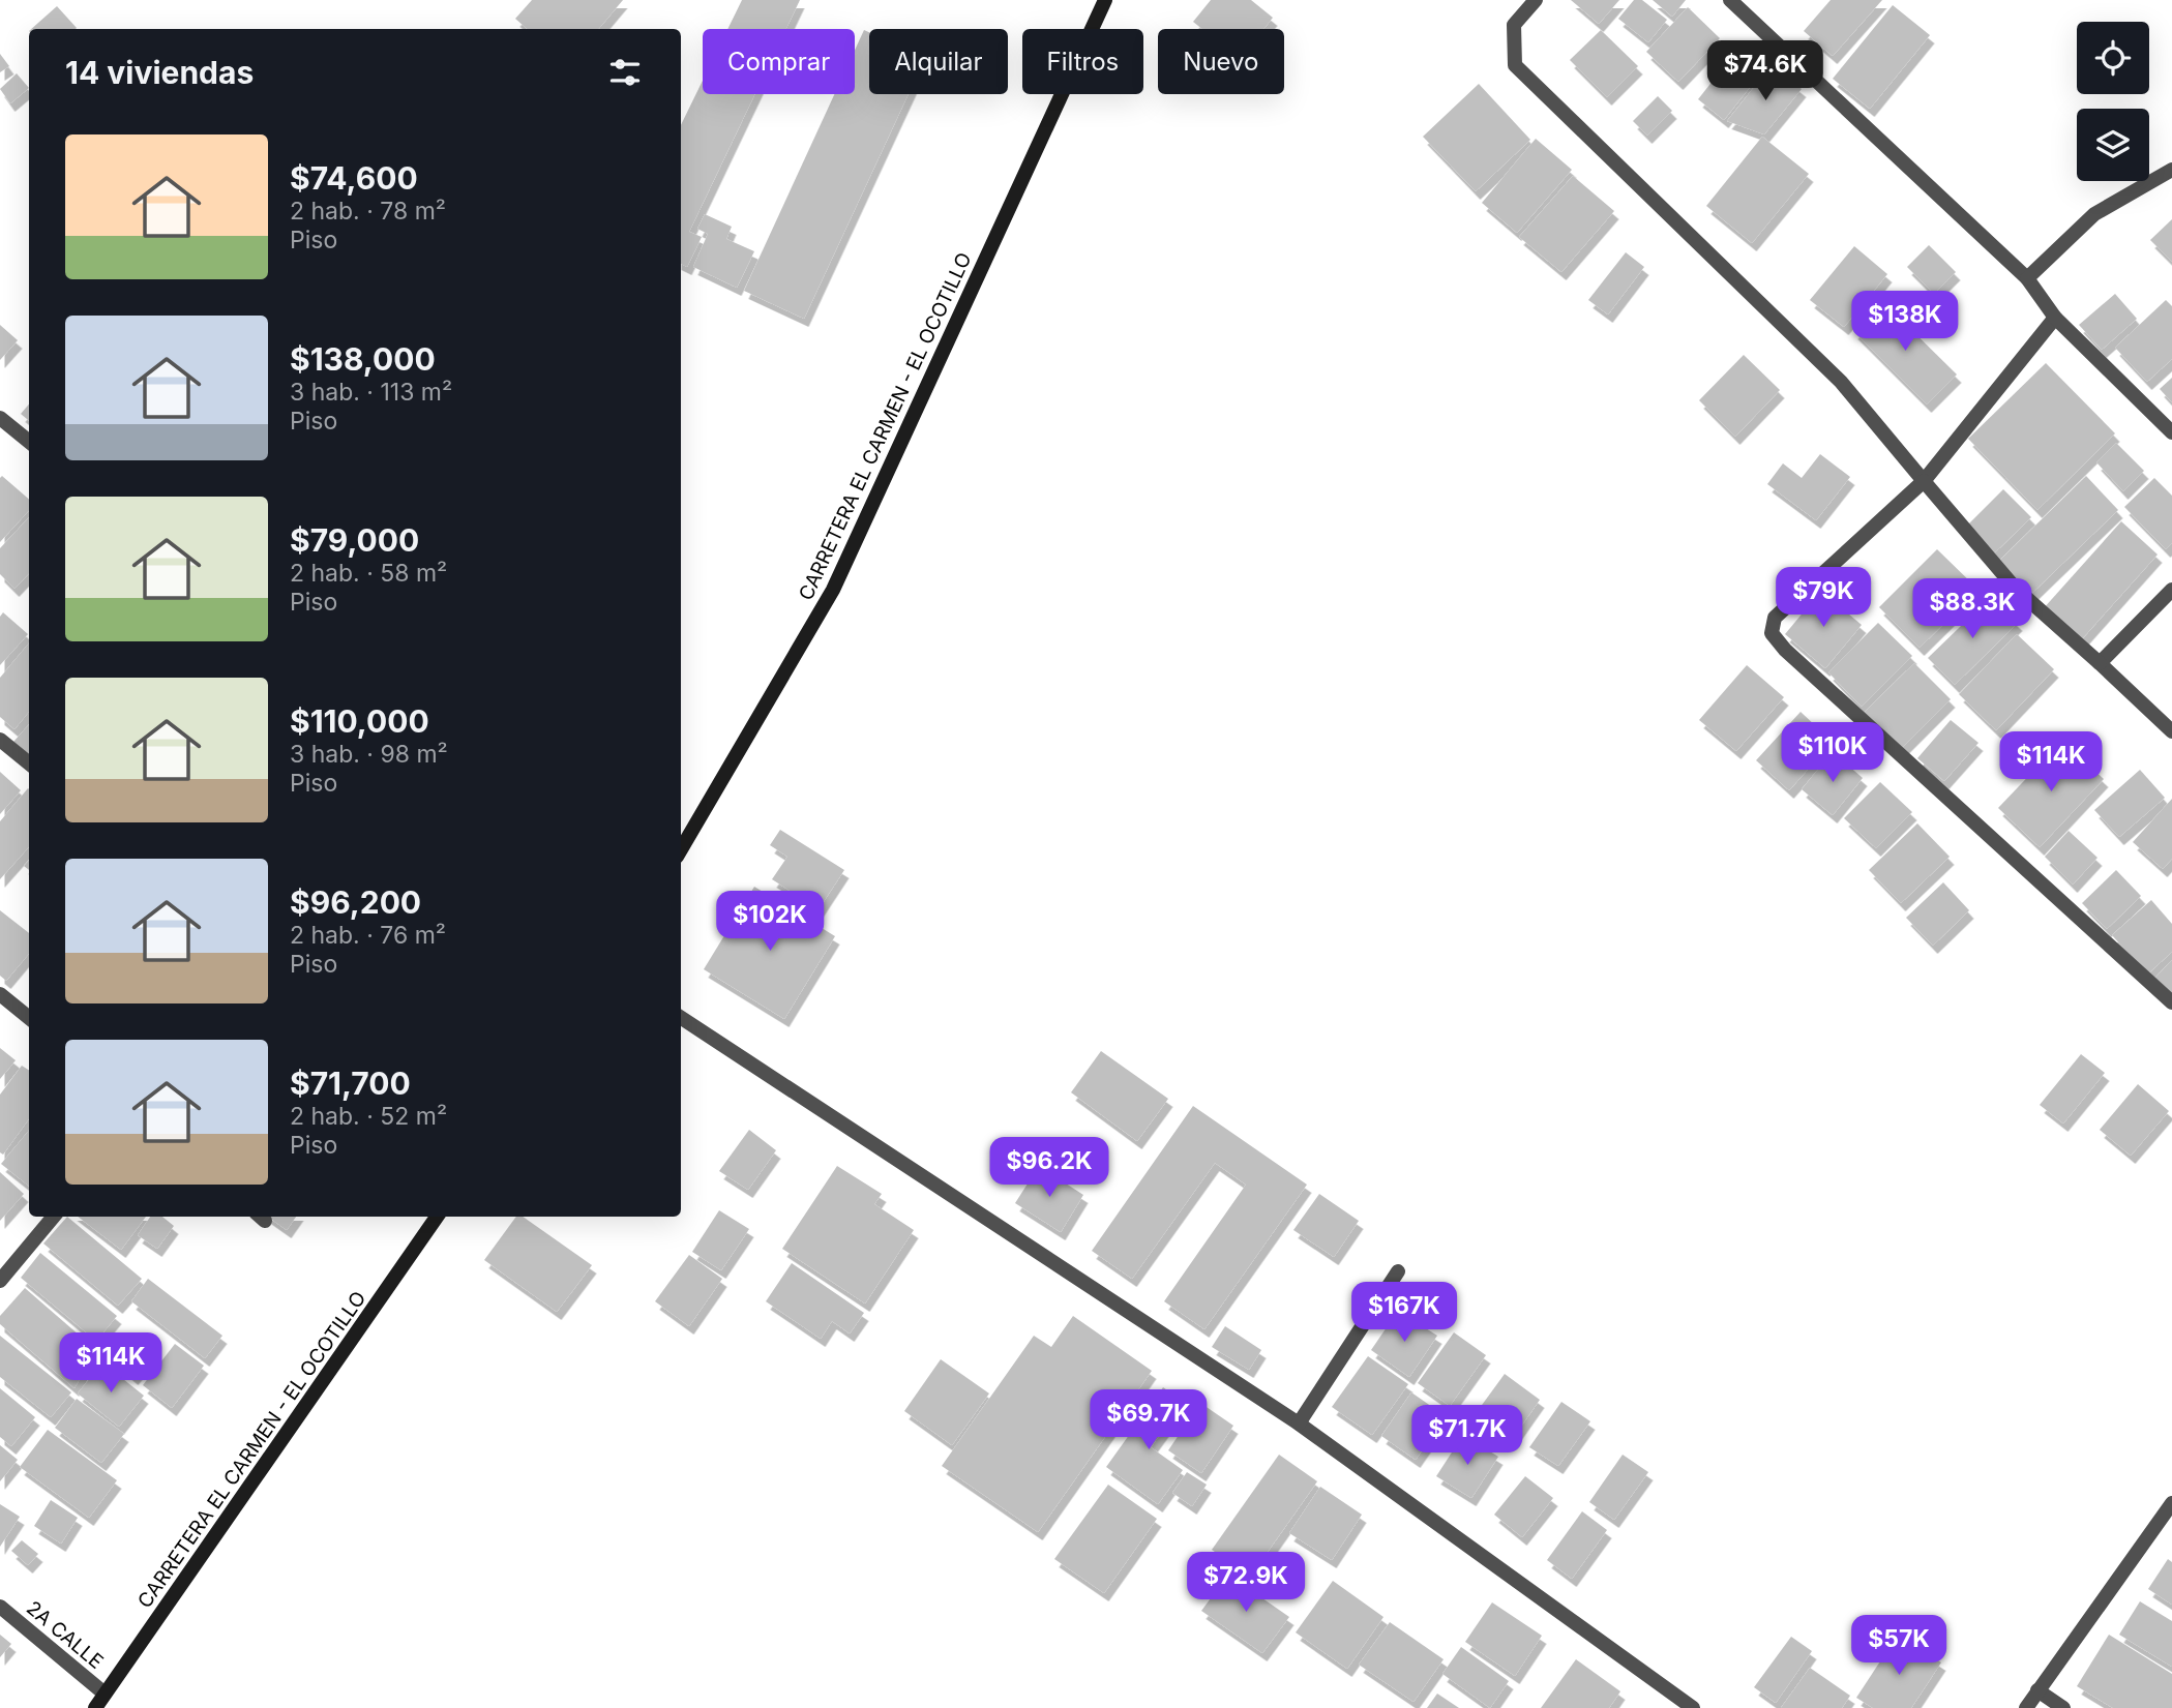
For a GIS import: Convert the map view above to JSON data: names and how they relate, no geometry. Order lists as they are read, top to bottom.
{
  "streets": {
    "main road": ["CARRETERA EL CARMEN - EL OCOTILLO"],
    "street": ["2A CALLE"]
  },
  "crossings": [
    ["CARRETERA EL CARMEN - EL OCOTILLO", "2A CALLE"]
  ],
  "page": {
    "chip": [
      "Comprar",
      "Alquilar",
      "Filtros",
      "Nuevo"
    ],
    "heading": "14 viviendas",
    "price": [
      "$74.6K",
      "$138K",
      "$79K",
      "$88.3K",
      "$110K",
      "$114K",
      "$102K",
      "$96.2K",
      "$167K",
      "$114K",
      "$69.7K",
      "$71.7K",
      "$72.9K",
      "$57K"
    ],
    "list": [
      {
        "name": "$74,600",
        "note": "2 hab. · 78 m² · Piso"
      },
      {
        "name": "$138,000",
        "note": "3 hab. · 113 m² · Piso"
      },
      {
        "name": "$79,000",
        "note": "2 hab. · 58 m² · Piso"
      },
      {
        "name": "$110,000",
        "note": "3 hab. · 98 m² · Piso"
      },
      {
        "name": "$96,200",
        "note": "2 hab. · 76 m² · Piso"
      },
      {
        "name": "$71,700",
        "note": "2 hab. · 52 m² · Piso"
      }
    ]
  }
}
